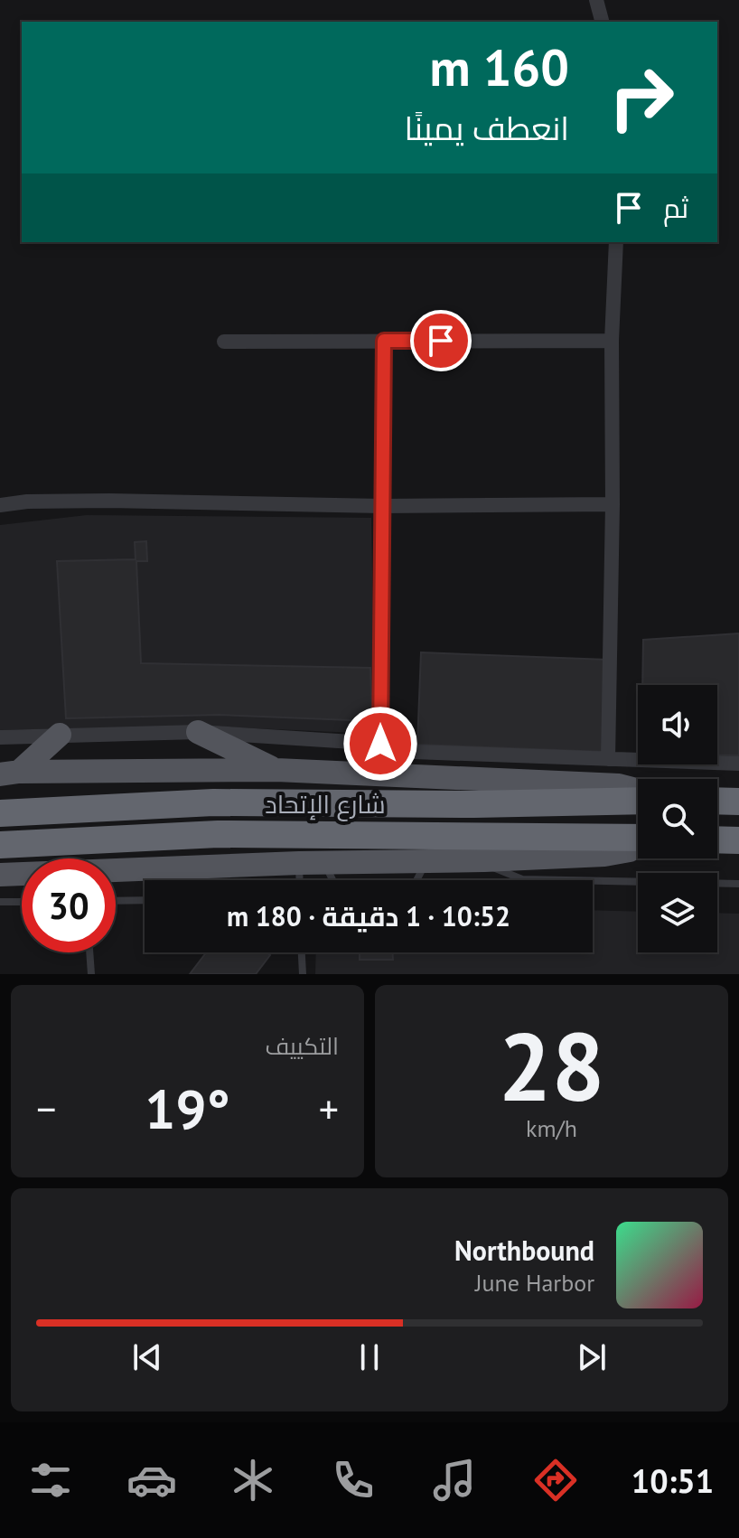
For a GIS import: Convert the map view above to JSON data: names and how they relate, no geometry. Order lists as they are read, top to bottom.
{
  "streets": {
    "highway": ["شارع الإتحاد"]
  },
  "page": {
    "turn": ["160 m", "انعطف يمينًا"],
    "then": "ثم",
    "limit": "30",
    "trip": "10:52 · 1 دقيقة · 180 m",
    "tile": [
      ["28", "km/h"],
      "التكييف"
    ],
    "heat": ["−", "19°", "+"],
    "song": ["Northbound", "June Harbor"],
    "tabs": "10:51"
  }
}
